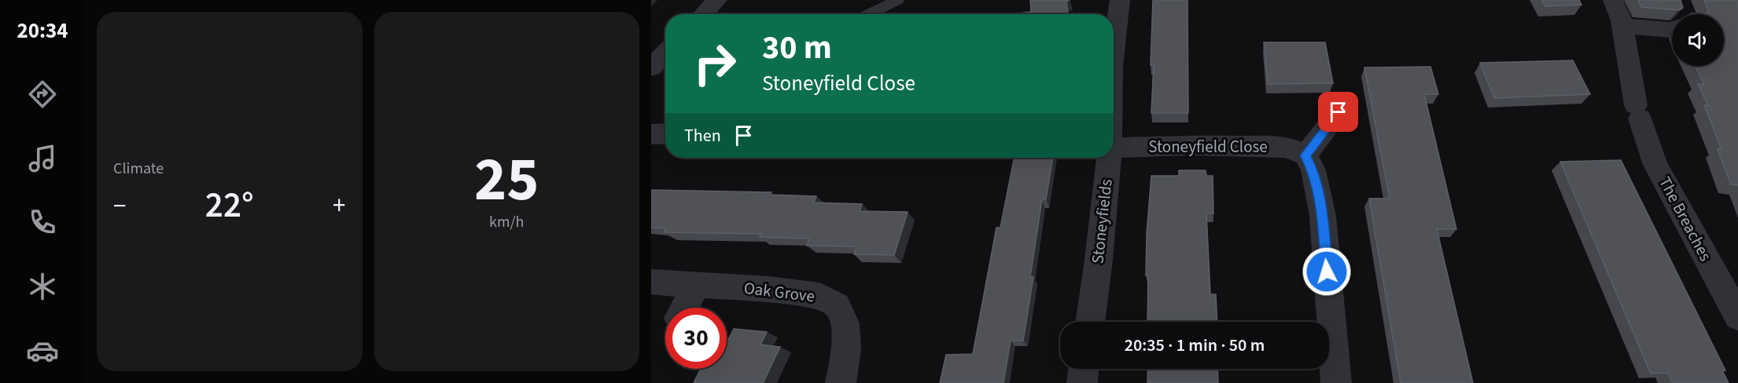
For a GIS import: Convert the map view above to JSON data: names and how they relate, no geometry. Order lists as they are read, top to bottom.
{
  "streets": {
    "street": [
      "Stoneyfield Close",
      "The Breaches",
      "Stoneyfields",
      "Oak Grove"
    ]
  },
  "page": {
    "tabs": "20:34",
    "tile": [
      "Climate",
      ["25", "km/h"]
    ],
    "turn": ["30 m", "Stoneyfield Close"],
    "then": "Then",
    "heat": ["−", "22°", "+"],
    "limit": "30",
    "trip": "20:35 · 1 min · 50 m"
  }
}
